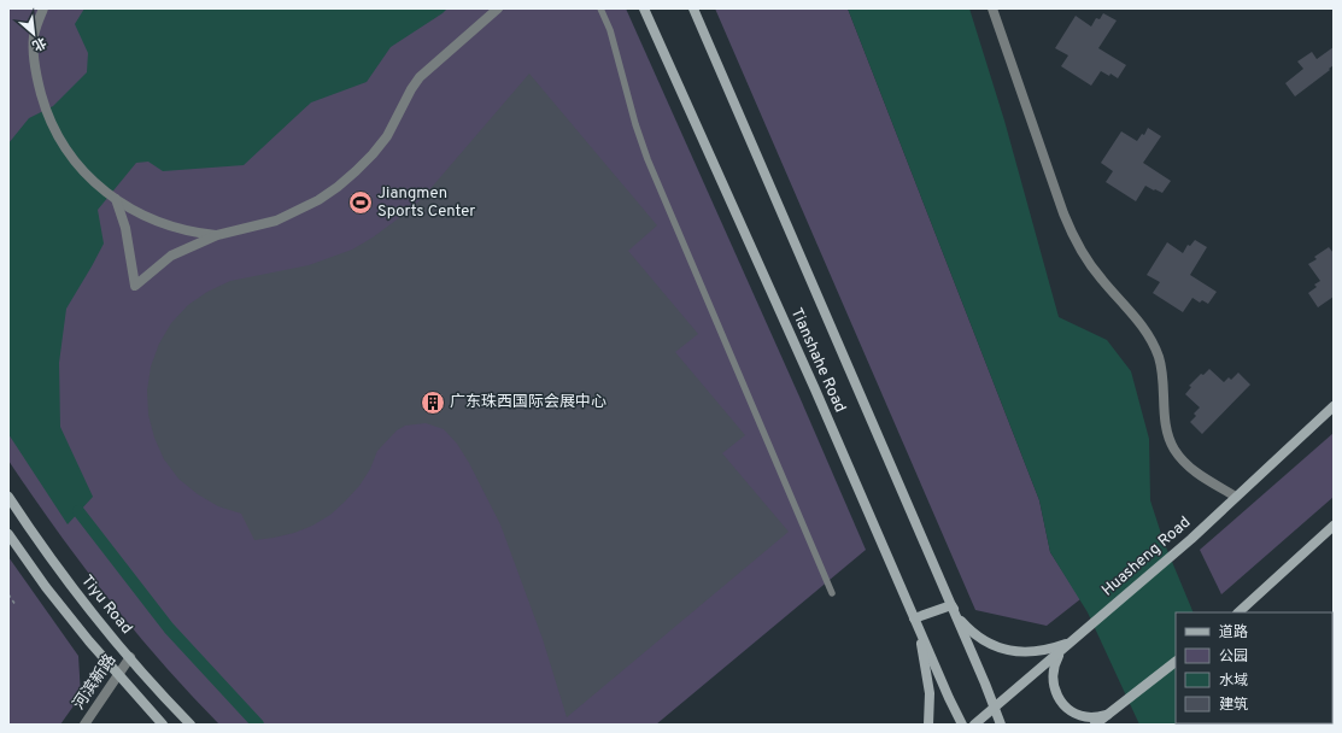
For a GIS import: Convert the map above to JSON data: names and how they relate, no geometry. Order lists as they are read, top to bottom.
{
  "streets": {
    "main road": ["Tianshahe Road", "Huasheng Road", "Tiyu Road"],
    "street": ["河滨新路"]
  },
  "crossings": [
    ["Tianshahe Road", "Huasheng Road"],
    ["Tiyu Road", "河滨新路"]
  ],
  "places": {
    "sports": ["Jiangmen Sports Center"],
    "building": ["广东珠西国际会展中心"]
  },
  "legend": [
    "道路",
    "公园",
    "水域",
    "建筑"
  ],
  "north": "bottom right"
}
